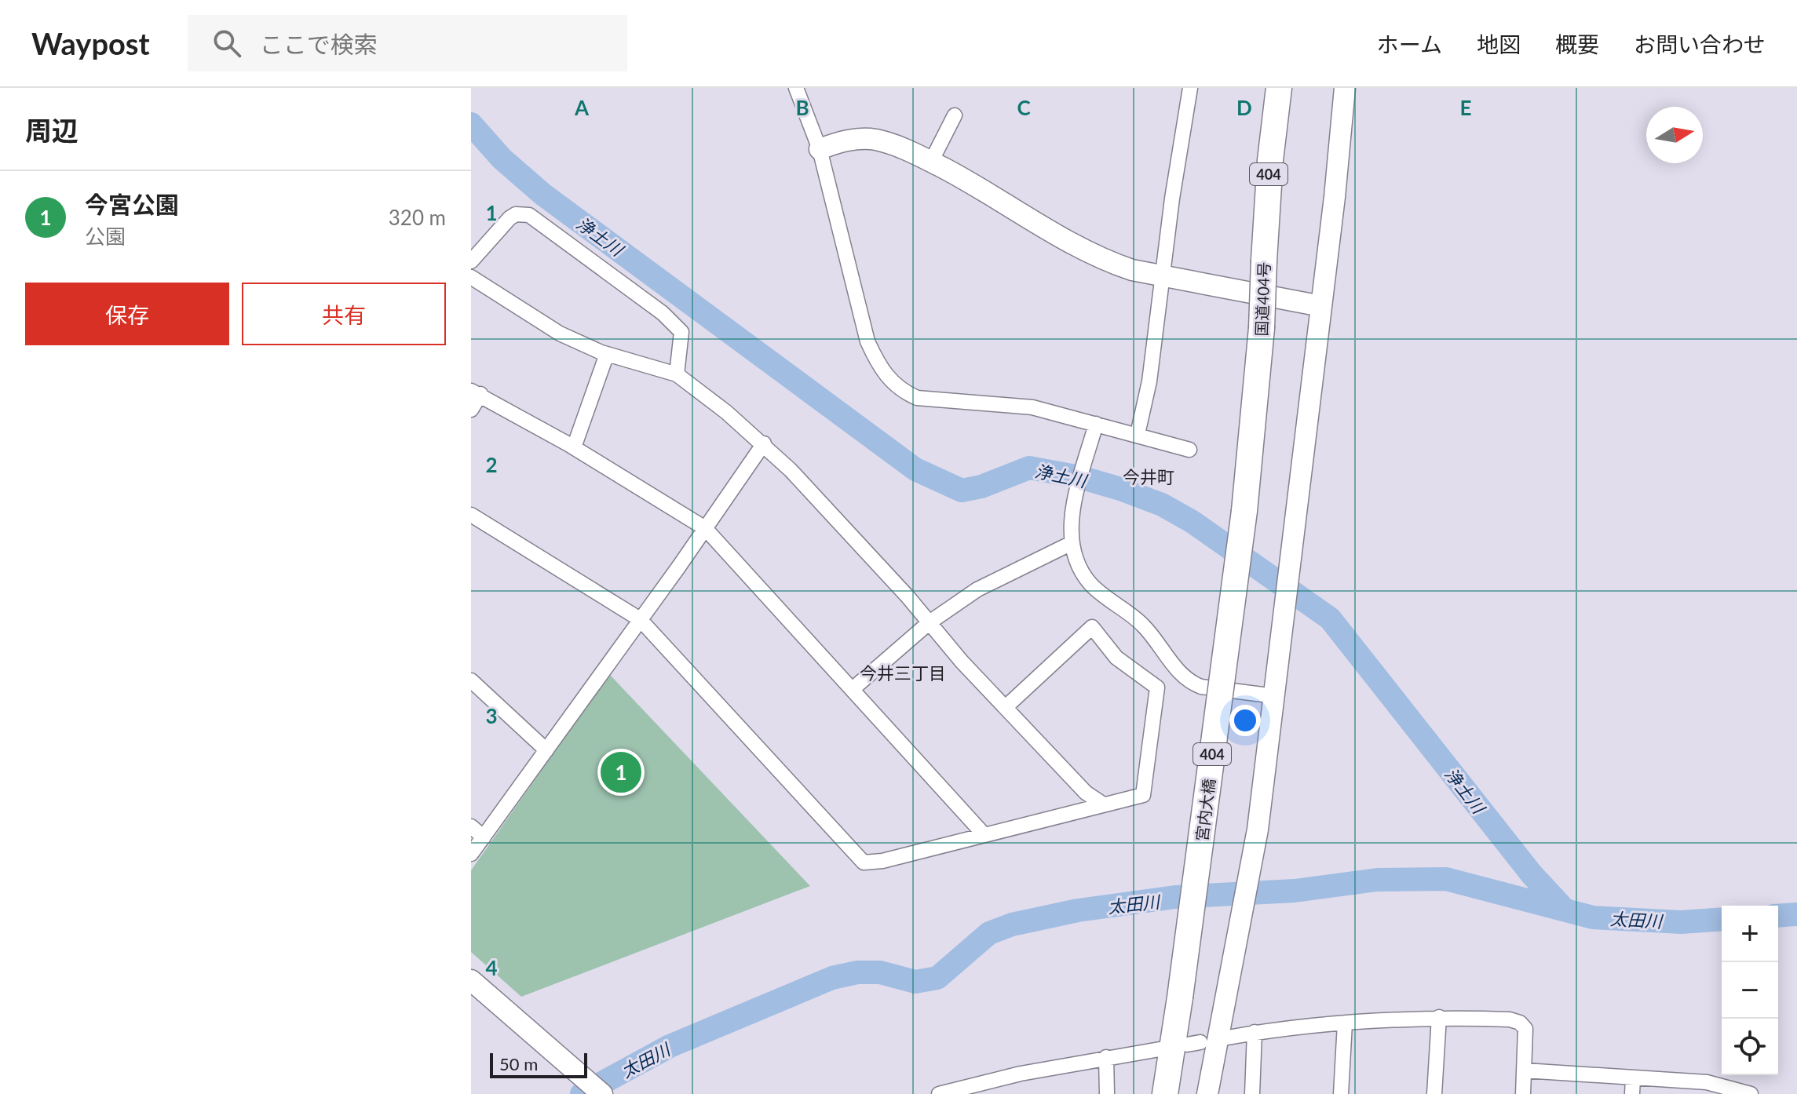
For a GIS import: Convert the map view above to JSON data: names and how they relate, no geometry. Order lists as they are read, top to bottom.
{
  "streets": {
    "highway": ["404", "国道404号", "宮内大橋"]
  },
  "crossings": [
    ["国道404号", "宮内大橋"]
  ],
  "districts": ["今井町", "今井三丁目"],
  "water": ["浄土川", "太田川"],
  "scale_bar": "50 m",
  "north": "right",
  "page": {
    "header": "Waypost",
    "search": "ここで検索",
    "nav": [
      "ホーム",
      "地図",
      "概要",
      "お問い合わせ"
    ],
    "heading": "周辺",
    "list": [
      {
        "mark": "1",
        "name": "今宮公園",
        "note": "公園",
        "value": "320 m"
      }
    ],
    "buttons": ["保存", "共有"],
    "pins": "1",
    "map_buttons": ["+", "−"],
    "scale": "50 m"
  },
  "grid": {
    "columns": [
      "A",
      "B",
      "C",
      "D",
      "E"
    ],
    "rows": [
      "1",
      "2",
      "3",
      "4"
    ]
  }
}
